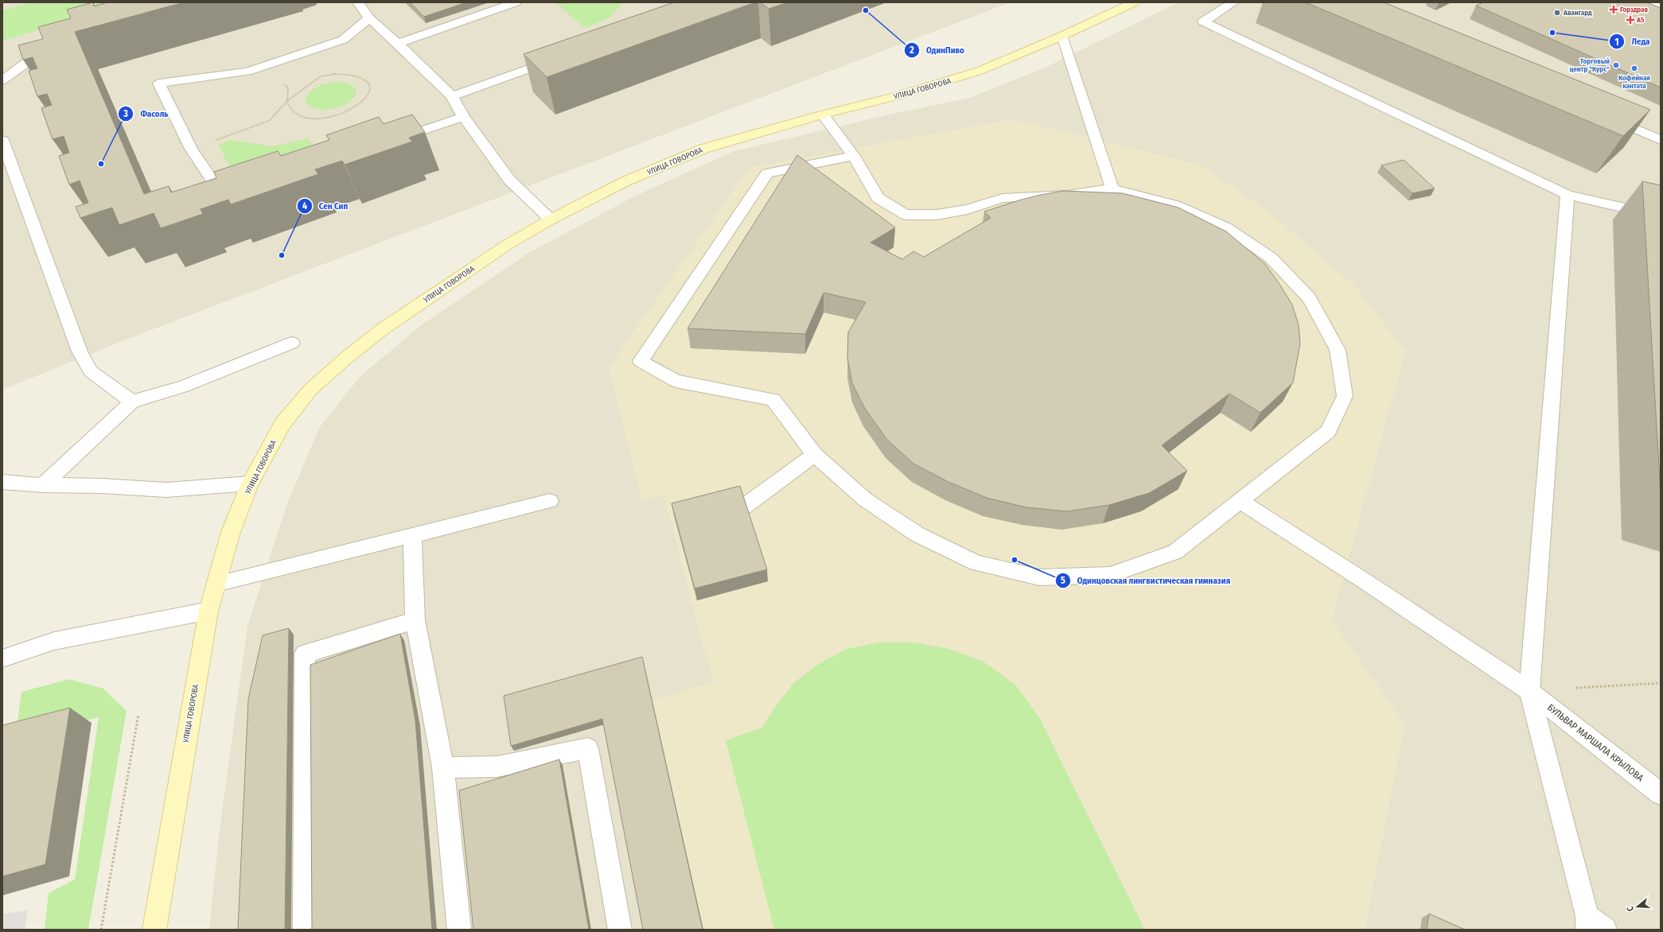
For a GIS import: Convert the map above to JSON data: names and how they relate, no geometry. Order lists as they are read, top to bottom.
{
  "streets": {
    "main road": ["УЛИЦА ГОВОРОВА"],
    "street": ["БУЛЬВАР МАРШАЛА КРЫЛОВА"]
  },
  "places": {
    "health": ["Горздрав", "А5"],
    "other": [
      "ОдинПиво",
      "Авангард",
      "Леда",
      "Торговый центр \"Курс\"",
      "Кофейная кантата",
      "Фасоль",
      "Сен Сип",
      "Одинцовская лингвистическая гимназия"
    ]
  },
  "north": "left"
}
